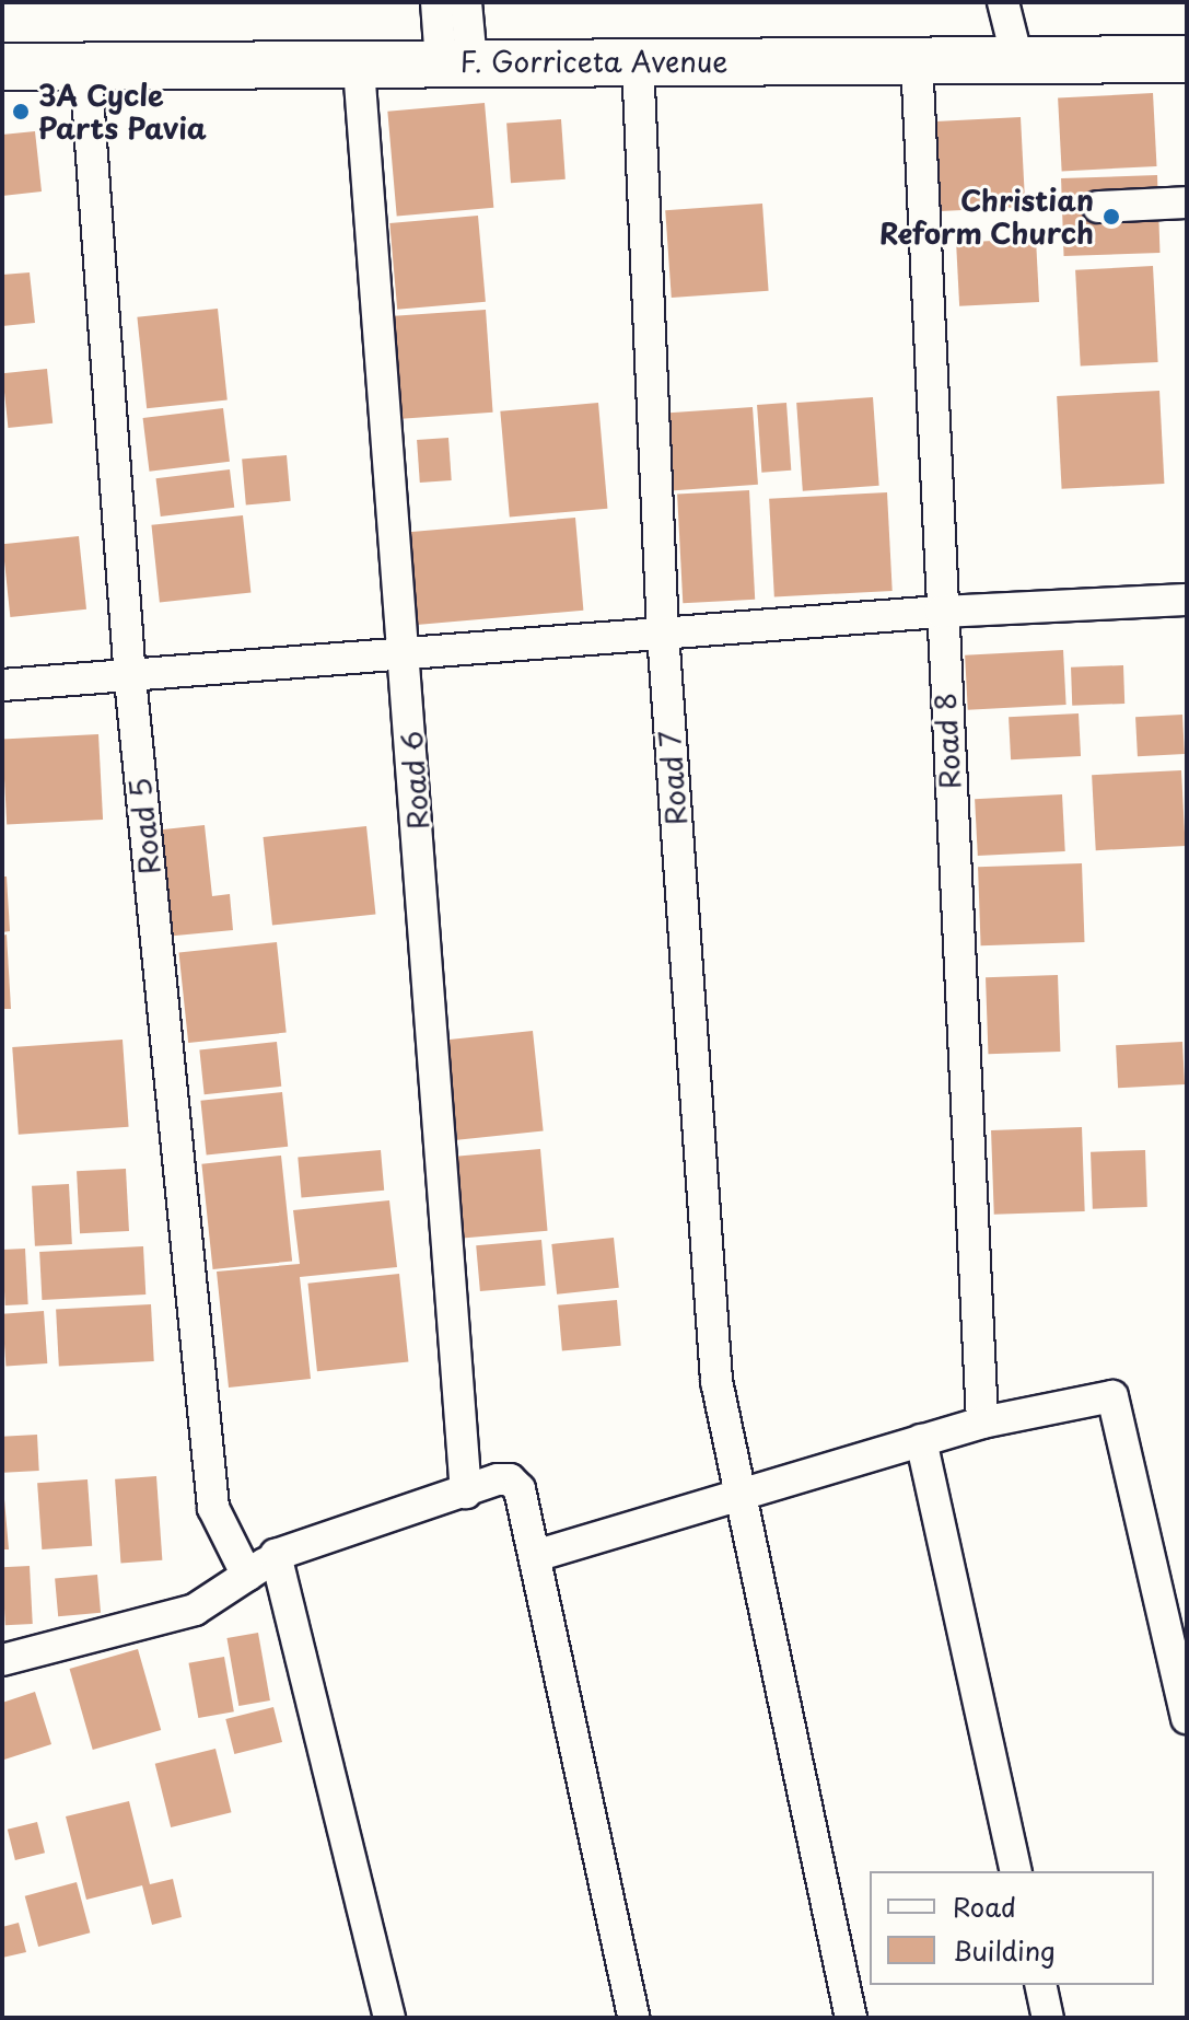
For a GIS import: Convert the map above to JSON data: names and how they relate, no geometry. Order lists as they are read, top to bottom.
{
  "streets": {
    "main road": ["F. Gorriceta Avenue"],
    "street": [
      "Road 8",
      "Road 7",
      "Road 6",
      "Road 5"
    ]
  },
  "crossings": [
    ["F. Gorriceta Avenue", "Road 8"],
    ["F. Gorriceta Avenue", "Road 7"],
    ["F. Gorriceta Avenue", "Road 6"],
    ["F. Gorriceta Avenue", "Road 5"]
  ],
  "places": ["3A Cycle Parts Pavia", "Christian Reform Church"],
  "legend": ["Road", "Building"]
}
